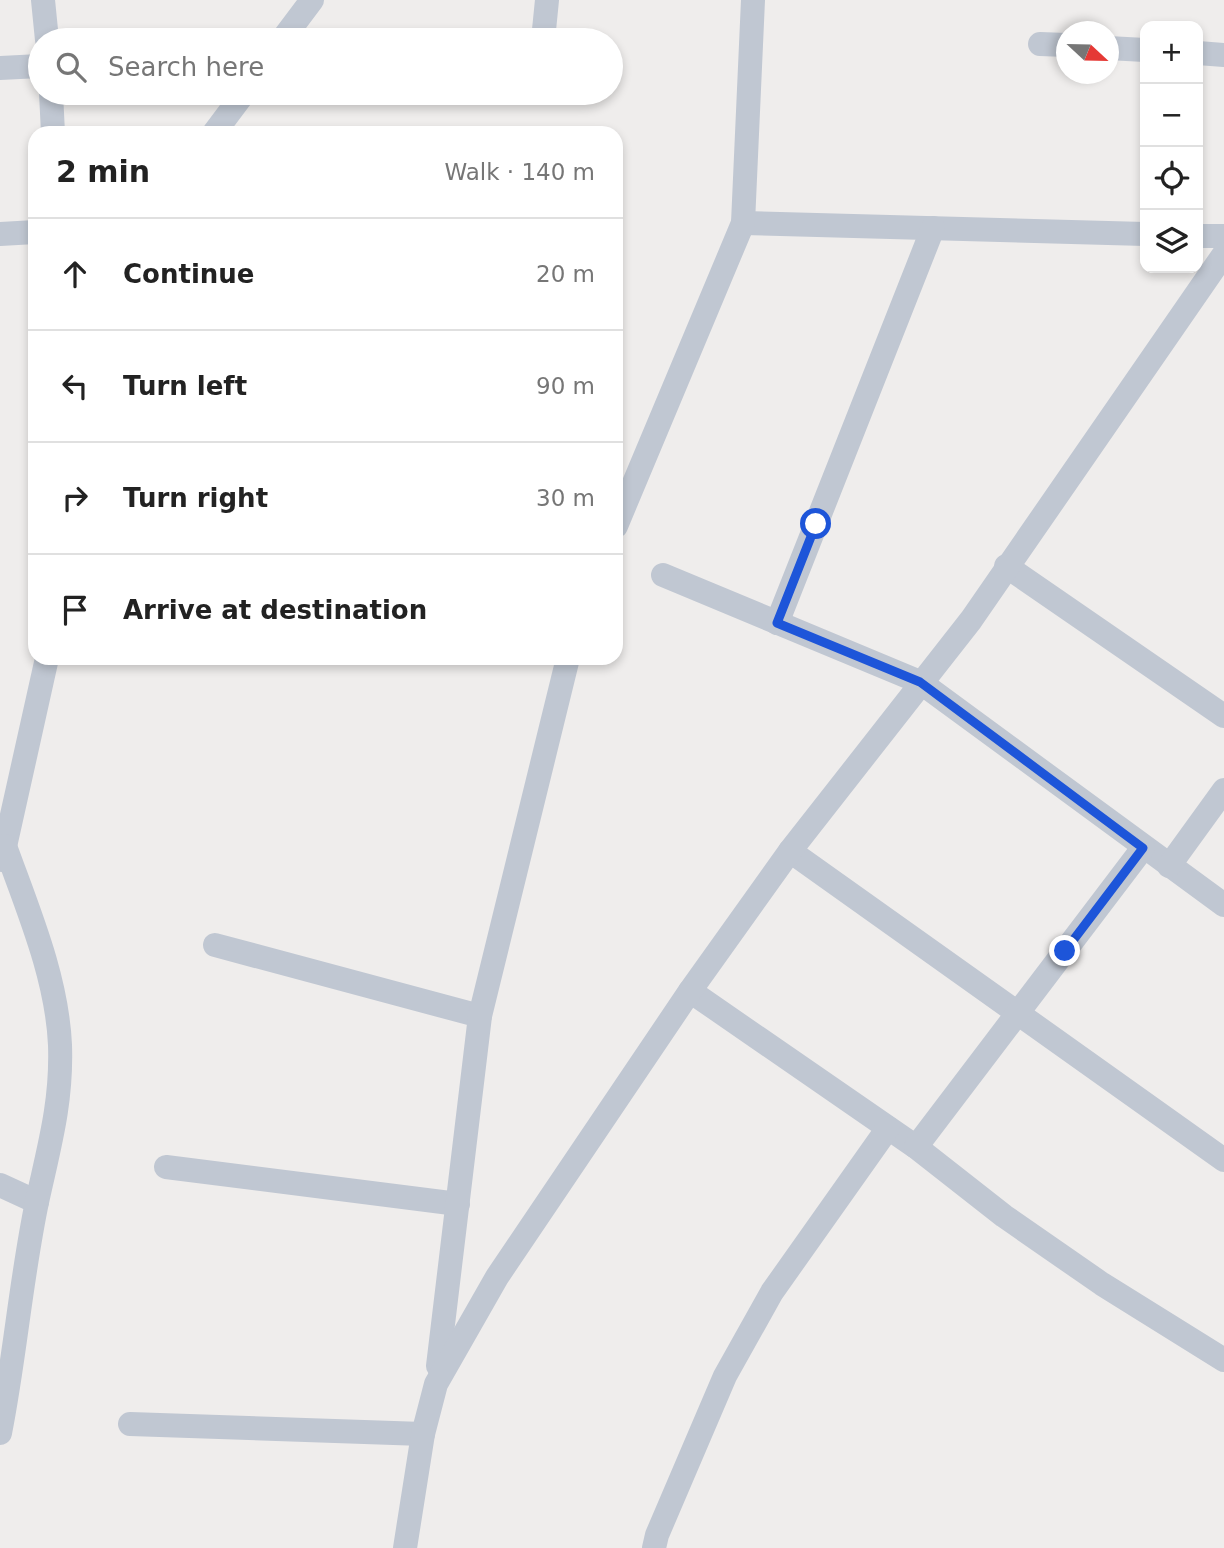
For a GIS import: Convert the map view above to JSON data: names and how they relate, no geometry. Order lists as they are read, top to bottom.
{
  "north": "right",
  "page": {
    "map_buttons": ["+", "−"],
    "search": "Search here",
    "heading": ["2 min", "Walk · 140 m"],
    "list": [
      ["Continue", "20 m"],
      ["Turn left", "90 m"],
      ["Turn right", "30 m"],
      "Arrive at destination"
    ]
  }
}
